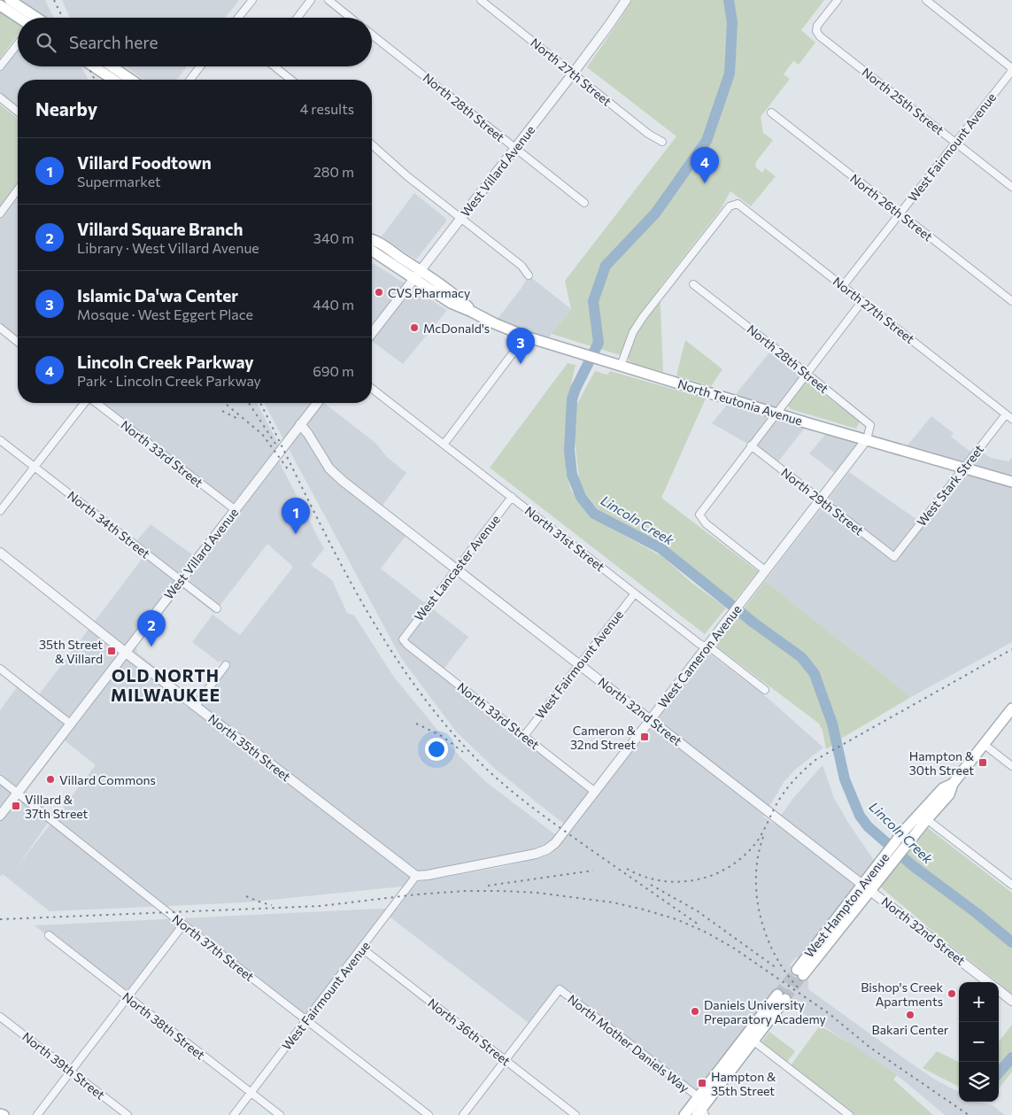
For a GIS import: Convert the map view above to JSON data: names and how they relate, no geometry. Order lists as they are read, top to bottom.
{
  "streets": {
    "main road": ["North Teutonia Avenue", "West Hampton Avenue"],
    "street": [
      "North 27th Street",
      "North 25th Street",
      "North 28th Street",
      "West Fairmount Avenue",
      "West Villard Avenue",
      "North 26th Street",
      "North 33rd Street",
      "West Stark Street",
      "North 29th Street",
      "North 34th Street",
      "North 31st Street",
      "West Lancaster Avenue",
      "West Cameron Avenue",
      "North 32nd Street",
      "North 35th Street",
      "North 37th Street",
      "North 38th Street",
      "North 36th Street",
      "North Mother Daniels Way",
      "North 39th Street"
    ]
  },
  "crossings": [
    ["North 27th Street", "West Fairmount Avenue"],
    ["North 27th Street", "West Villard Avenue"],
    ["North 27th Street", "North Teutonia Avenue"],
    ["North 27th Street", "West Stark Street"],
    ["North 25th Street", "West Fairmount Avenue"],
    ["North 28th Street", "West Villard Avenue"],
    ["North 28th Street", "North Teutonia Avenue"],
    ["North 28th Street", "West Cameron Avenue"],
    ["West Fairmount Avenue", "North 26th Street"],
    ["West Fairmount Avenue", "North 33rd Street"],
    ["West Fairmount Avenue", "North 31st Street"],
    ["West Fairmount Avenue", "West Cameron Avenue"],
    ["West Fairmount Avenue", "North 32nd Street"],
    ["West Fairmount Avenue", "North 35th Street"],
    ["West Fairmount Avenue", "North 37th Street"],
    ["West Fairmount Avenue", "North 38th Street"],
    ["West Fairmount Avenue", "North 36th Street"],
    ["West Villard Avenue", "North Teutonia Avenue"],
    ["West Villard Avenue", "North 33rd Street"],
    ["West Villard Avenue", "North 34th Street"],
    ["West Villard Avenue", "North 32nd Street"],
    ["West Villard Avenue", "North 35th Street"],
    ["West Villard Avenue", "North 37th Street"],
    ["North Teutonia Avenue", "West Stark Street"],
    ["North Teutonia Avenue", "West Cameron Avenue"],
    ["North 33rd Street", "West Lancaster Avenue"],
    ["North 33rd Street", "West Cameron Avenue"],
    ["West Stark Street", "North 29th Street"],
    ["North 29th Street", "West Cameron Avenue"],
    ["North 31st Street", "West Lancaster Avenue"],
    ["North 31st Street", "West Cameron Avenue"],
    ["West Lancaster Avenue", "North 32nd Street"],
    ["West Cameron Avenue", "North 32nd Street"],
    ["West Cameron Avenue", "North 35th Street"],
    ["North 32nd Street", "West Hampton Avenue"],
    ["North 36th Street", "North Mother Daniels Way"]
  ],
  "districts": ["OLD NORTH MILWAUKEE"],
  "water": ["Lincoln Creek"],
  "places": {
    "other": [
      "CVS Pharmacy",
      "McDonald's",
      "Villard Commons",
      "Bishop's Creek Apartments",
      "Daniels University Preparatory Academy",
      "Bakari Center"
    ],
    "transit": [
      "35th Street & Villard",
      "Cameron & 32nd Street",
      "Hampton & 30th Street",
      "Villard & 37th Street",
      "Hampton & 35th Street"
    ]
  },
  "page": {
    "search": "Search here",
    "heading": ["Nearby", "4 results"],
    "list": [
      {
        "mark": "1",
        "name": "Villard Foodtown",
        "note": "Supermarket",
        "value": "280 m"
      },
      {
        "mark": "2",
        "name": "Villard Square Branch",
        "note": "Library · West Villard Avenue",
        "value": "340 m"
      },
      {
        "mark": "3",
        "name": "Islamic Da'wa Center",
        "note": "Mosque · West Eggert Place",
        "value": "440 m"
      },
      {
        "mark": "4",
        "name": "Lincoln Creek Parkway",
        "note": "Park · Lincoln Creek Parkway",
        "value": "690 m"
      }
    ],
    "pins": [
      "4",
      "3",
      "1",
      "2"
    ],
    "map_buttons": ["+", "−"]
  }
}
